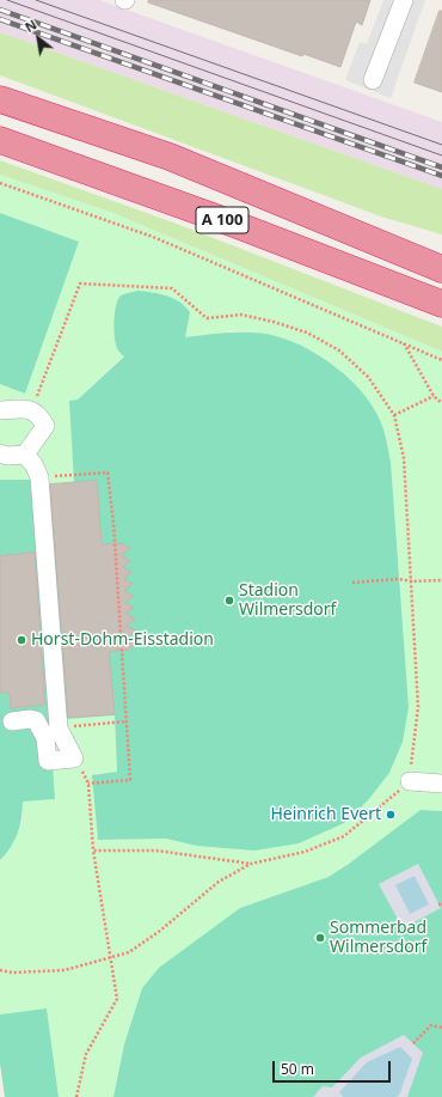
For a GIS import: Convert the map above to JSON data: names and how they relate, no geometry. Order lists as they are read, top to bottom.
{
  "streets": {
    "highway": ["A 100"]
  },
  "places": [
    "Stadion Wilmersdorf",
    "Horst-Dohm-Eisstadion",
    "Heinrich Evert",
    "Sommerbad Wilmersdorf"
  ],
  "scale_bar": "50 m",
  "north": "top left"
}
